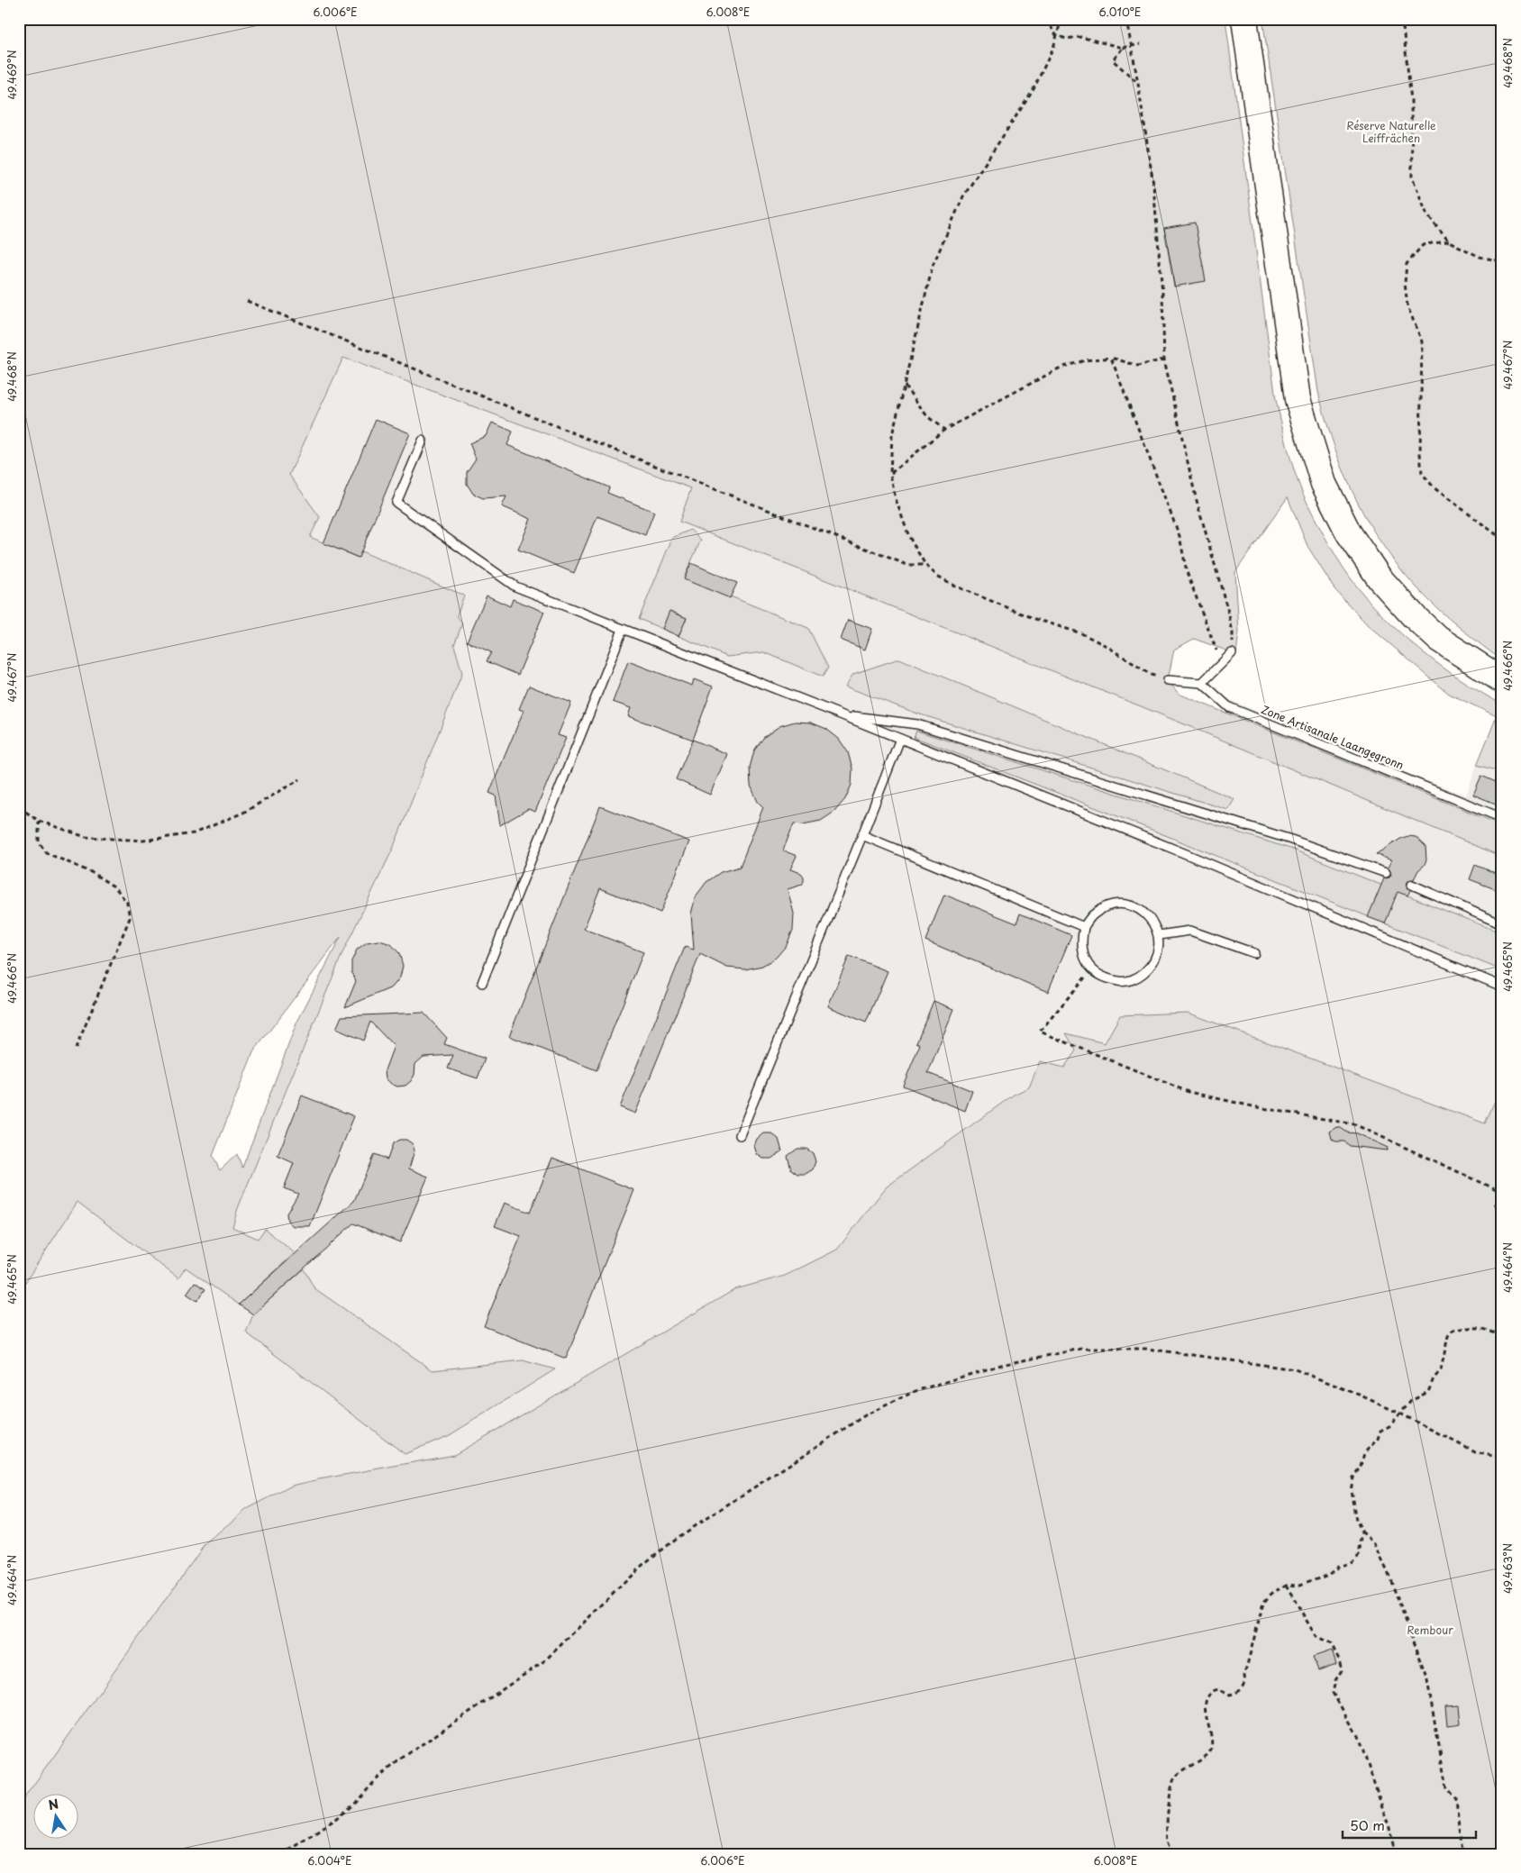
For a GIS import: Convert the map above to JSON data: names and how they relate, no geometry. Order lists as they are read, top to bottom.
{
  "streets": {
    "lane": ["Zone Artisanale Laangegronn"]
  },
  "parks": ["Réserve Naturelle Leiffrächen", "Rembour"],
  "scale_bar": "50 m",
  "north": "top",
  "coordinates": [
    "6.006°E",
    "6.008°E",
    "6.010°E",
    "49.468°N",
    "49.469°N",
    "49.467°N",
    "49.466°N",
    "49.465°N",
    "49.464°N",
    "49.463°N",
    "6.004°E"
  ]
}
